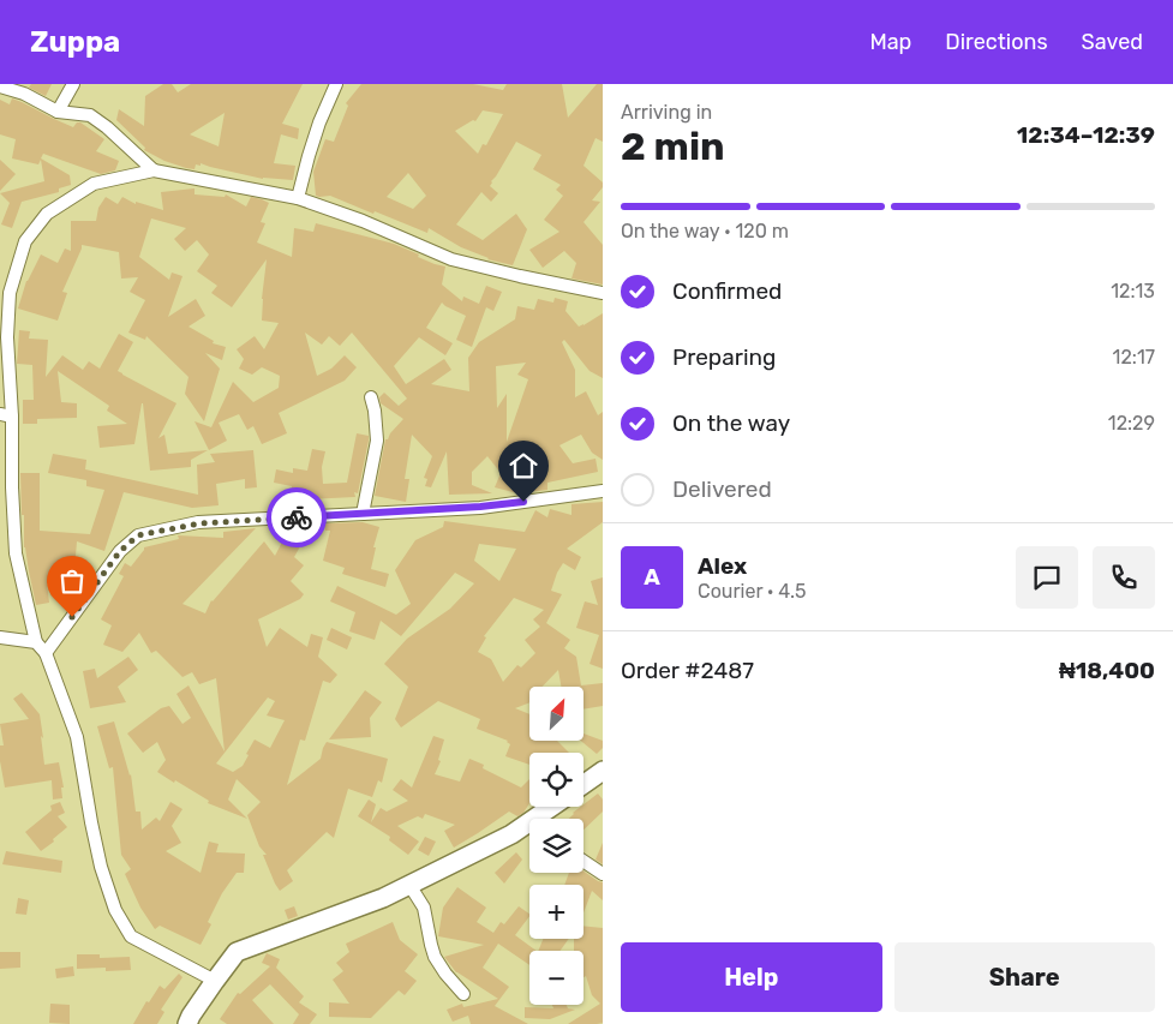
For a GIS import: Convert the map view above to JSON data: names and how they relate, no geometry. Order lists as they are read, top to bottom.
{
  "north": "top right",
  "page": {
    "header": "Zuppa",
    "nav": ["Map", "Directions", "Saved"],
    "heading": ["2 min", "Arriving in", "12:34–12:39"],
    "panel": [
      "Alex",
      "Courier · 4.5",
      "Order #2487",
      "₦18,400"
    ],
    "bar": "On the way · 120 m",
    "list": [
      ["Confirmed", "12:13"],
      ["Preparing", "12:17"],
      ["On the way", "12:29"],
      "Delivered"
    ],
    "round": "A",
    "map_buttons": ["+", "−"],
    "buttons": ["Help", "Share"]
  }
}
